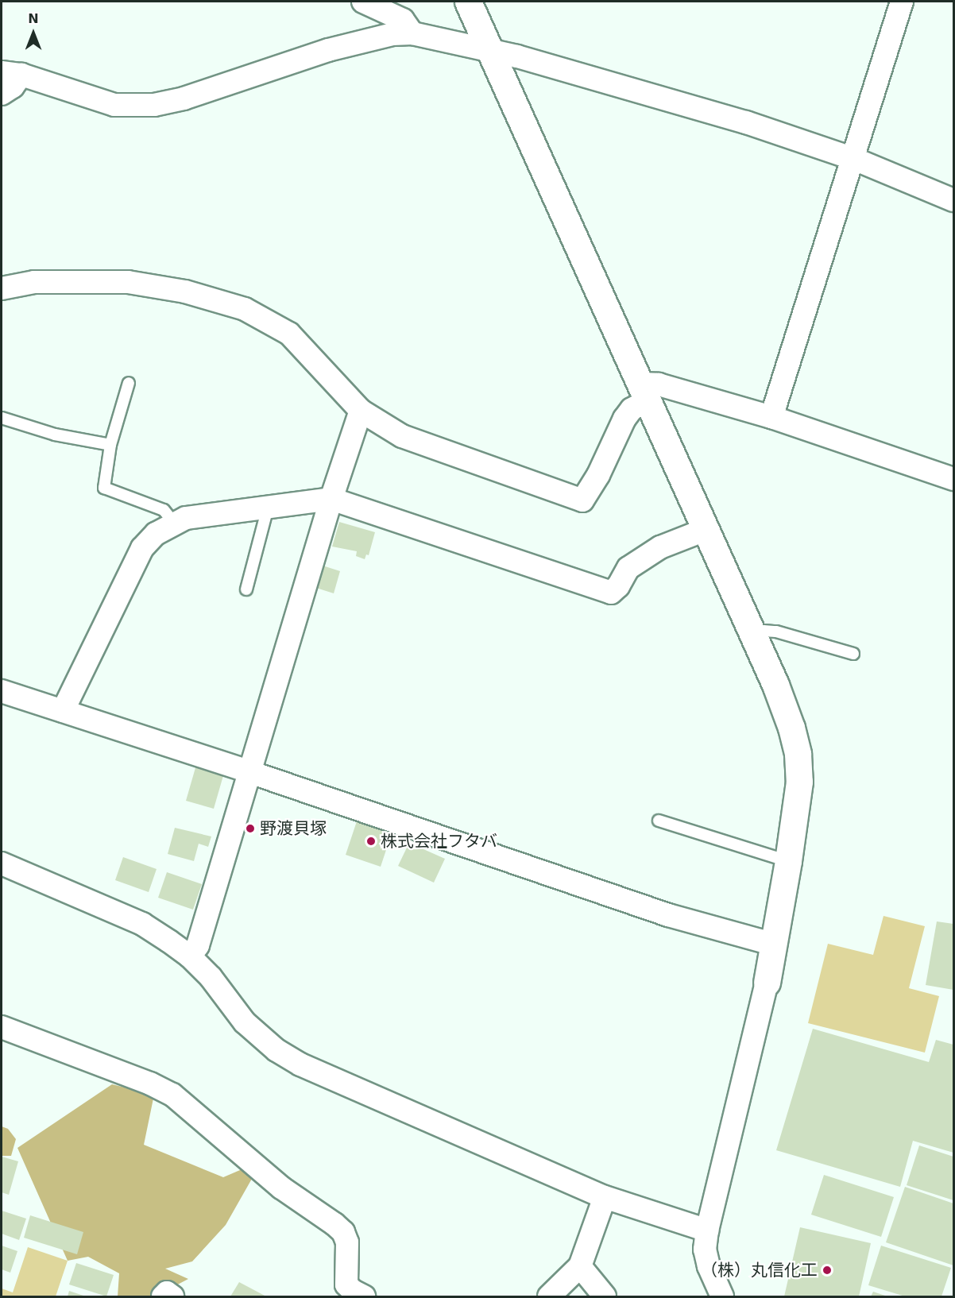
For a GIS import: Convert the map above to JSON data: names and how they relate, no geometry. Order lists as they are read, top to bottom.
{
  "places": ["野渡貝塚", "株式会社フタバ", "（株）丸信化工"],
  "north": "top"
}
